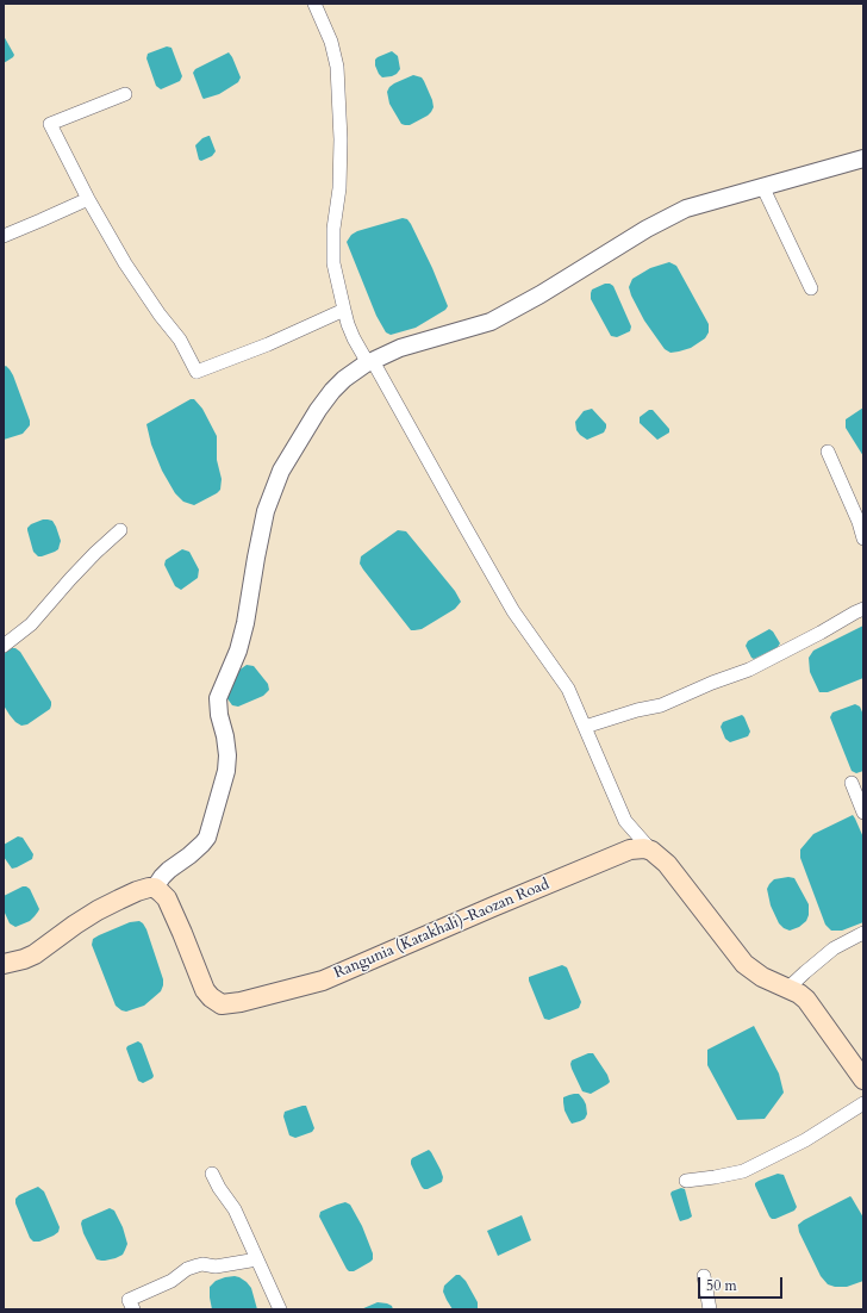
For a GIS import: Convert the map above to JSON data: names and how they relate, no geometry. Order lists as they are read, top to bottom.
{
  "streets": {
    "main road": ["Rangunia (Katakhali)-Raozan Road"]
  },
  "scale_bar": "50 m"
}
